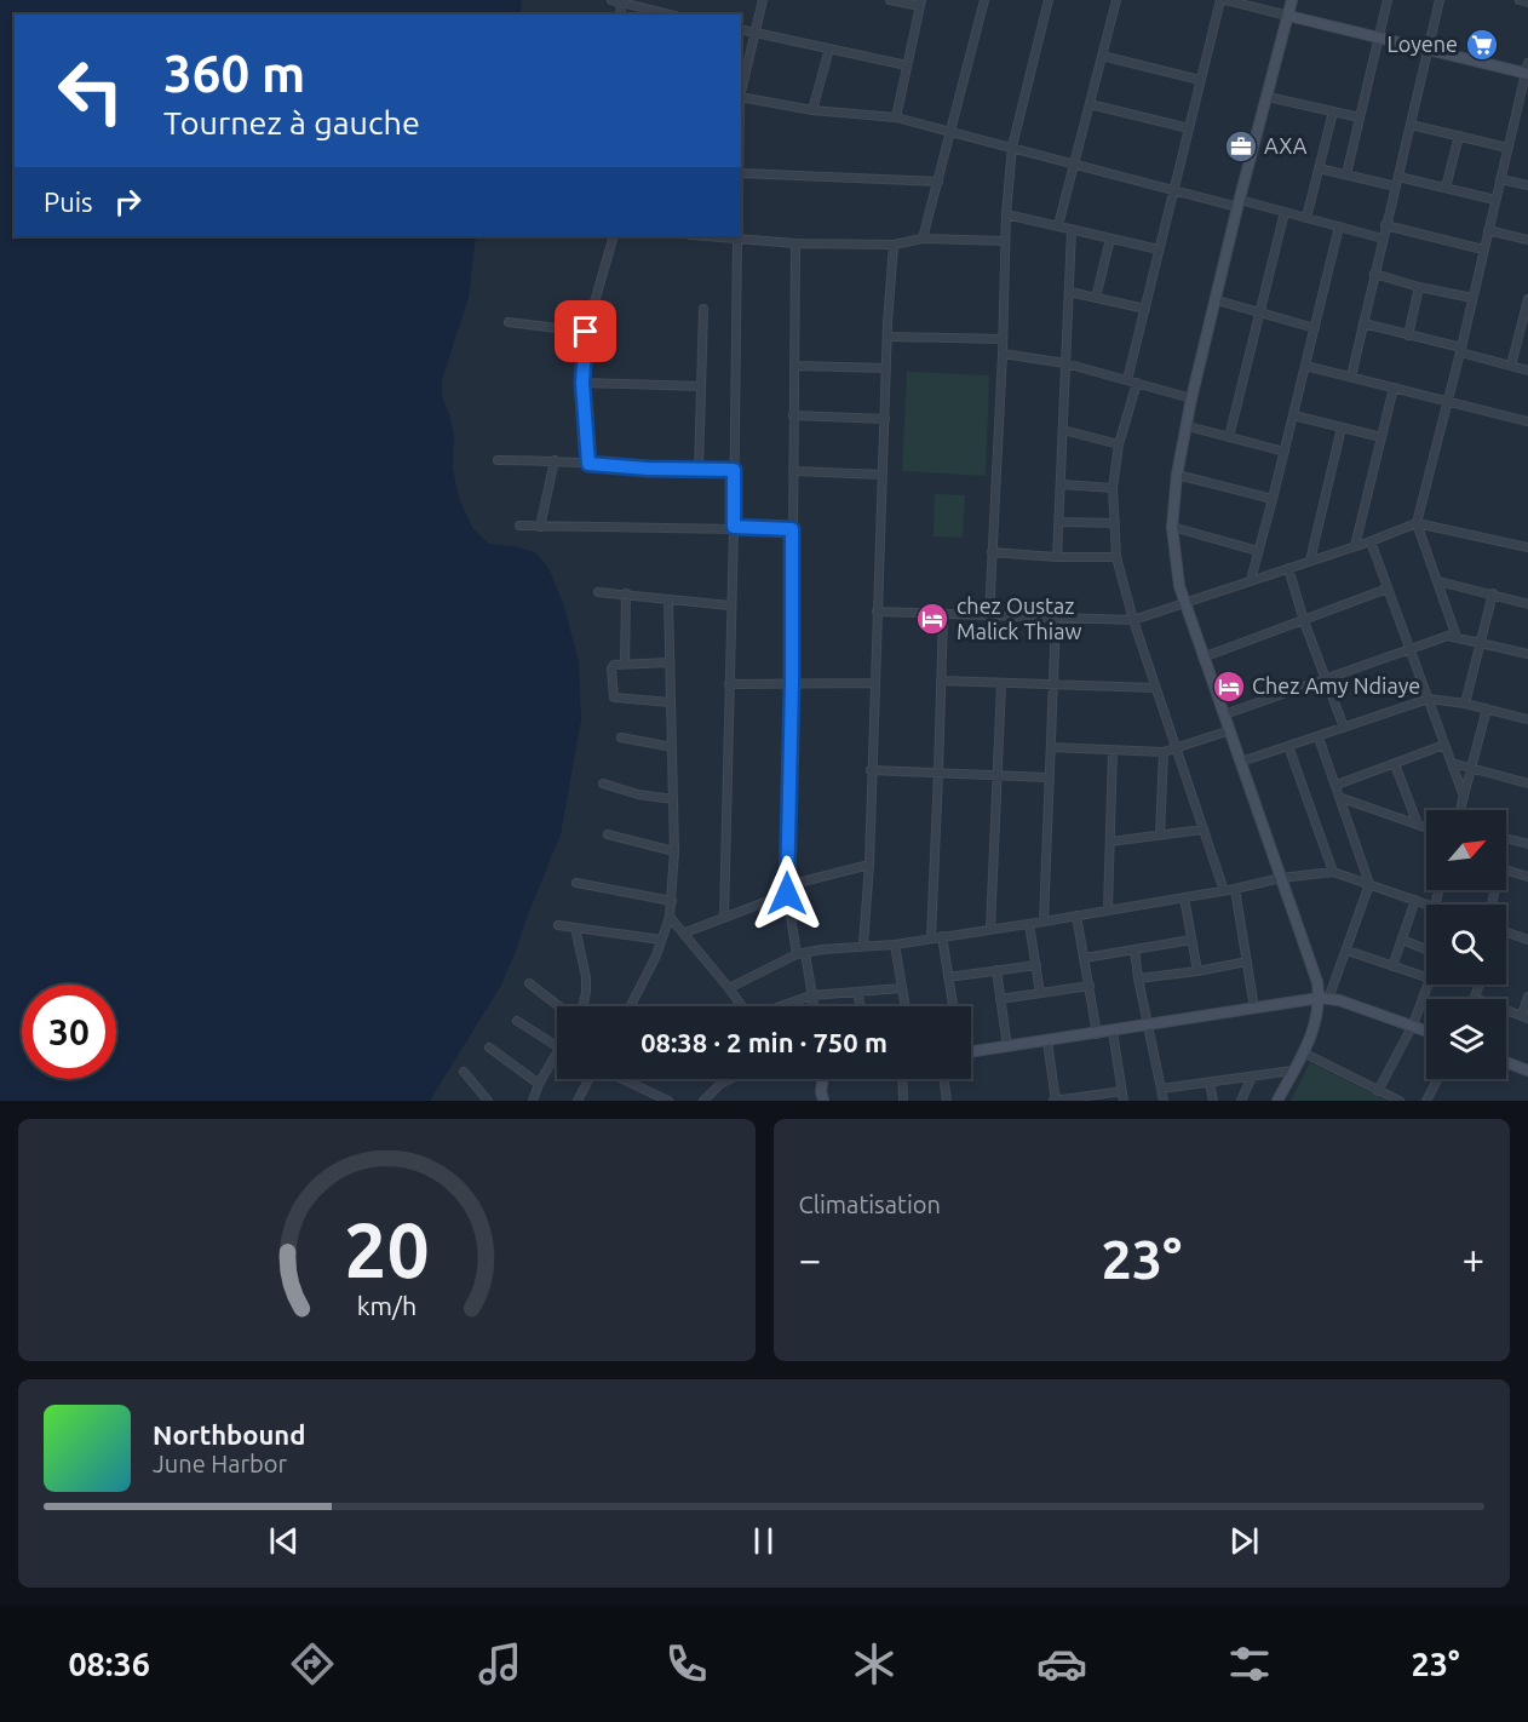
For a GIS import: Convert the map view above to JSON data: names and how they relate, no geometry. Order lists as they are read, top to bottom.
{
  "places": {
    "supermarket": ["Loyene"],
    "office": ["AXA"],
    "hotel": ["chez Oustaz Malick Thiaw", "Chez Amy Ndiaye"]
  },
  "north": "top right",
  "page": {
    "turn": ["360 m", "Tournez à gauche"],
    "then": "Puis",
    "limit": "30",
    "trip": "08:38 · 2 min · 750 m",
    "tile": "Climatisation",
    "heat": ["−", "23°", "+"],
    "song": ["Northbound", "June Harbor"],
    "tabs": ["08:36", "23°"],
    "gauge": ["20", "km/h"]
  }
}
